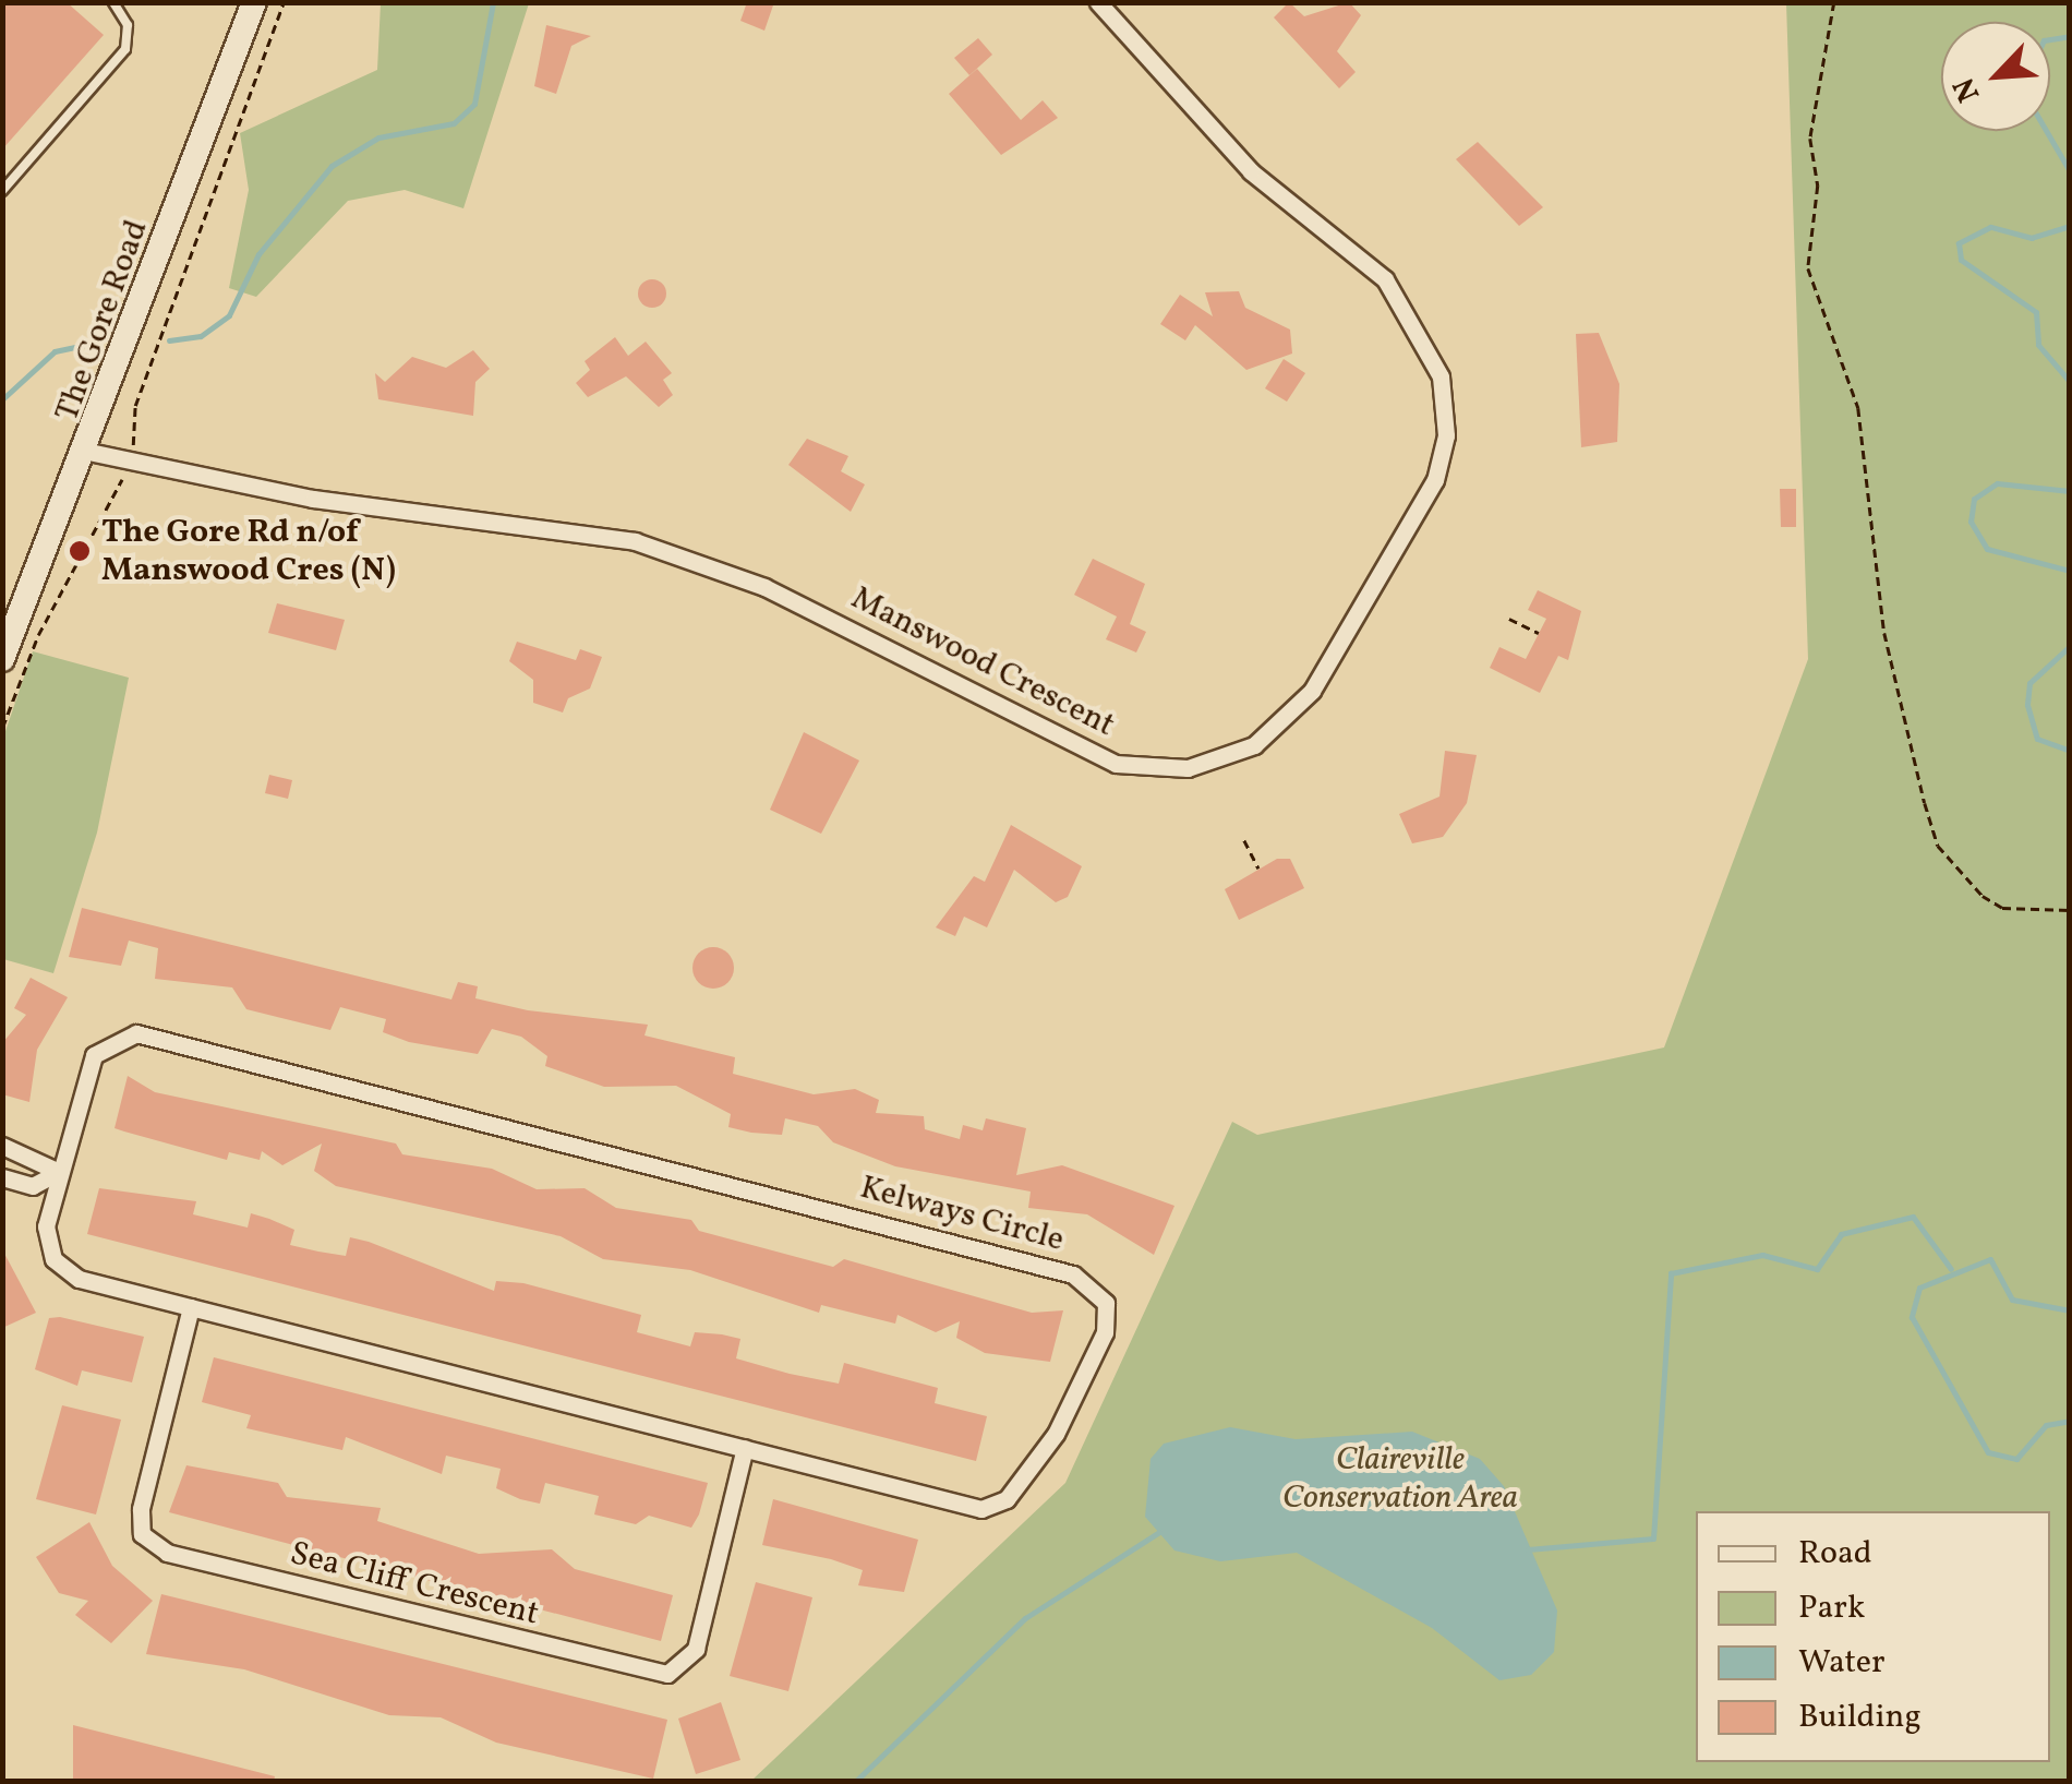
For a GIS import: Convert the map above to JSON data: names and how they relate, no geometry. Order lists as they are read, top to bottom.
{
  "streets": {
    "main road": ["The Gore Road"],
    "street": ["Manswood Crescent", "Kelways Circle", "Sea Cliff Crescent"]
  },
  "crossings": [
    ["The Gore Road", "Manswood Crescent"],
    ["Kelways Circle", "Sea Cliff Crescent"]
  ],
  "parks": ["Claireville Conservation Area"],
  "places": ["The Gore Rd n/of Manswood Cres (N)"],
  "legend": [
    "Road",
    "Park",
    "Water",
    "Building"
  ],
  "north": "bottom left"
}
